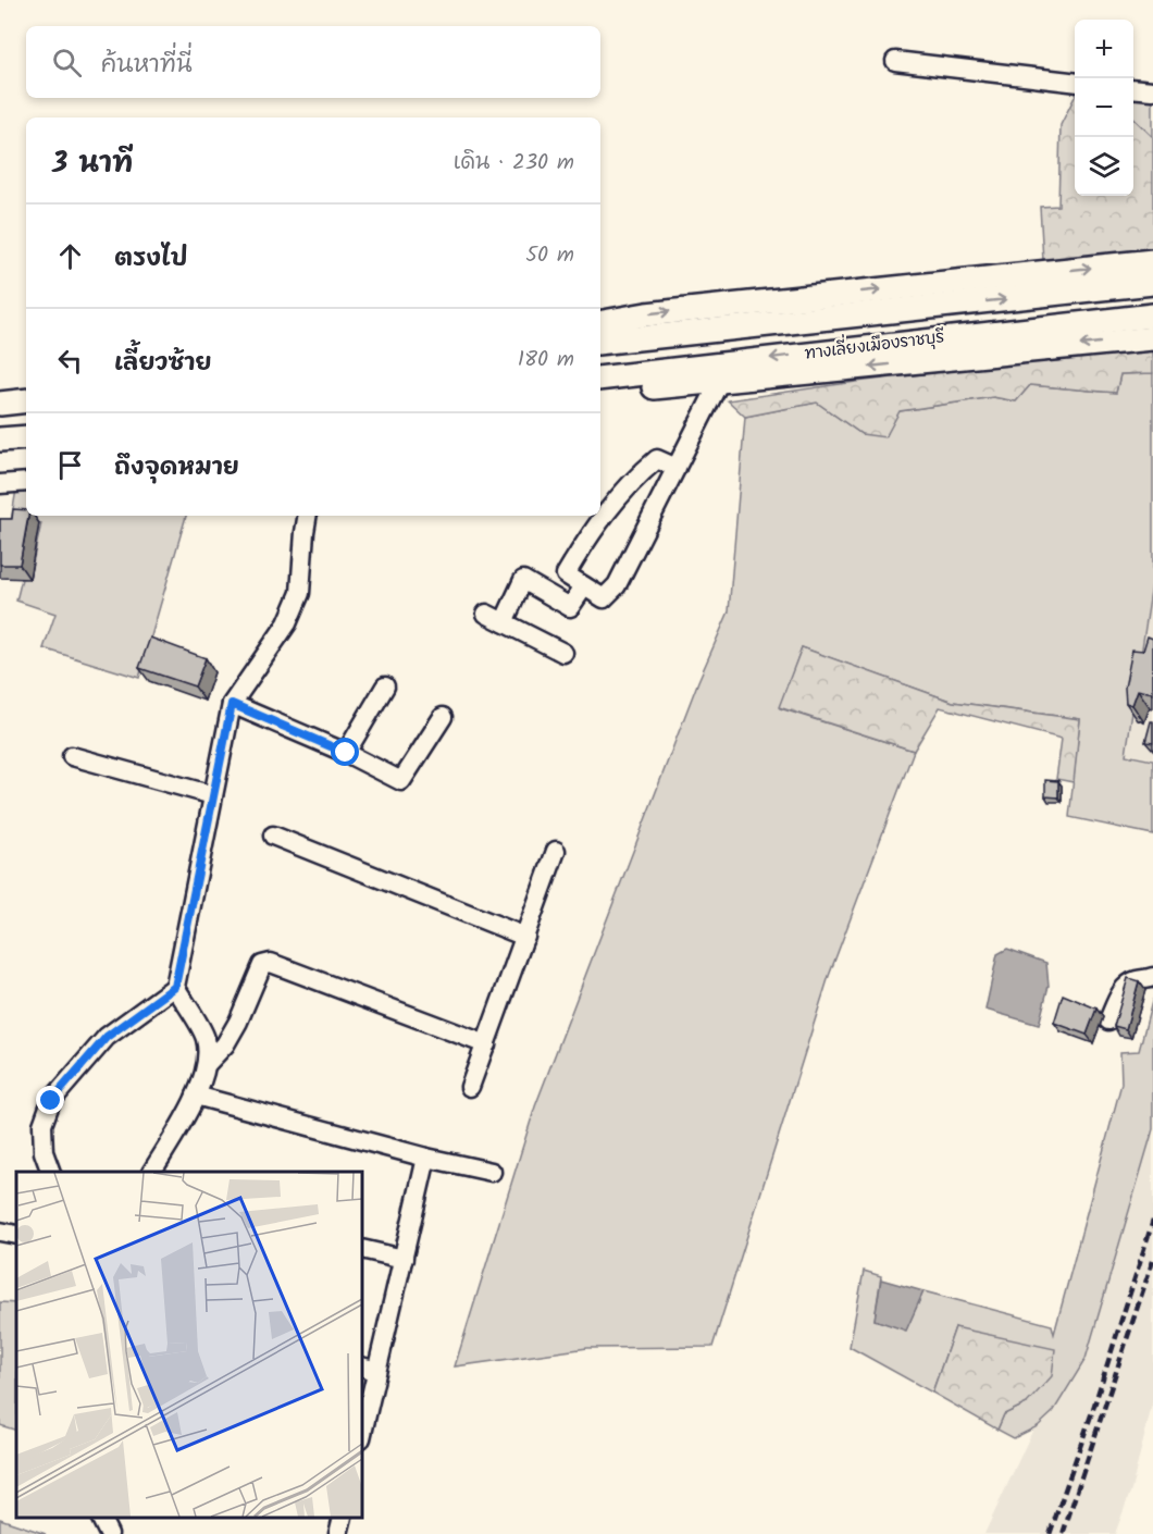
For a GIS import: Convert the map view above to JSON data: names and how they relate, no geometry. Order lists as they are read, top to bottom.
{
  "streets": {
    "main road": ["ทางเลี่ยงเมืองราชบุรี"]
  },
  "page": {
    "map_buttons": ["+", "−"],
    "search": "ค้นหาที่นี่",
    "heading": ["3 นาที", "เดิน · 230 m"],
    "list": [
      ["ตรงไป", "50 m"],
      ["เลี้ยวซ้าย", "180 m"],
      "ถึงจุดหมาย"
    ]
  }
}
